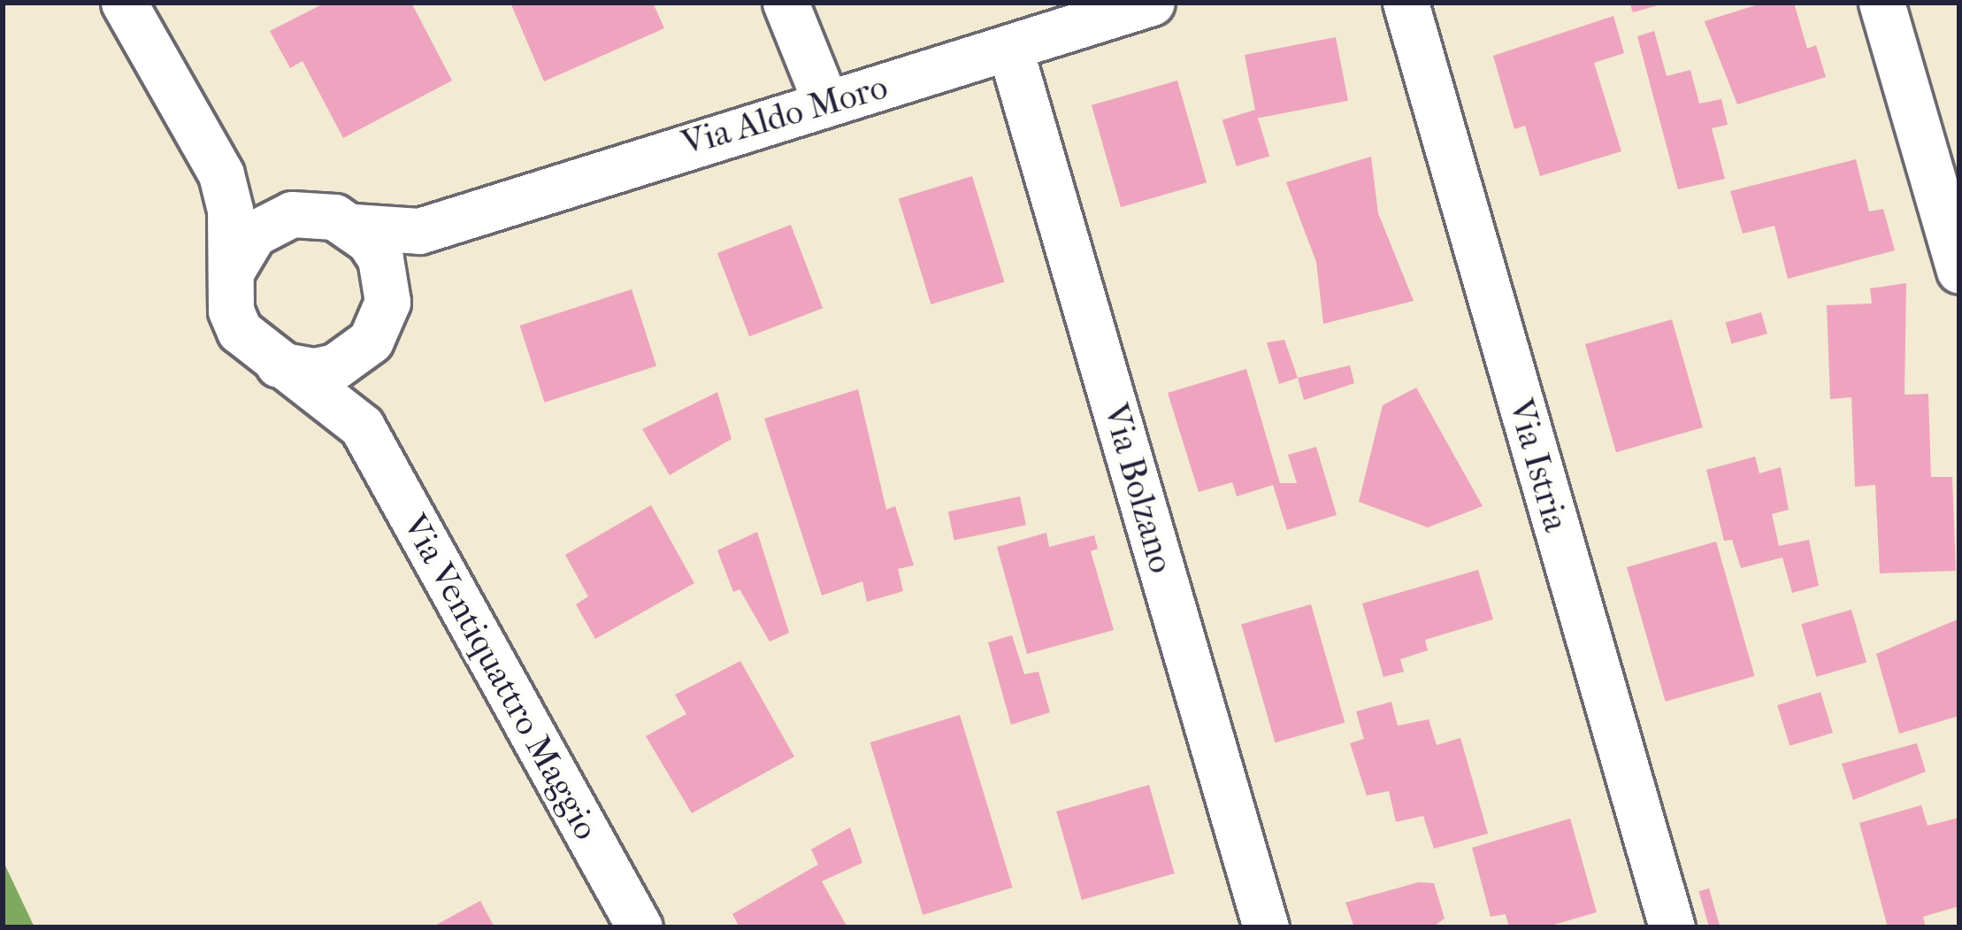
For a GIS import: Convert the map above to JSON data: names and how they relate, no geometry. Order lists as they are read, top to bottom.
{
  "streets": {
    "street": [
      "Via Aldo Moro",
      "Via Istria",
      "Via Bolzano",
      "Via Ventiquattro Maggio"
    ]
  },
  "crossings": [
    ["Via Aldo Moro", "Via Bolzano"],
    ["Via Aldo Moro", "Via Ventiquattro Maggio"]
  ]
}
